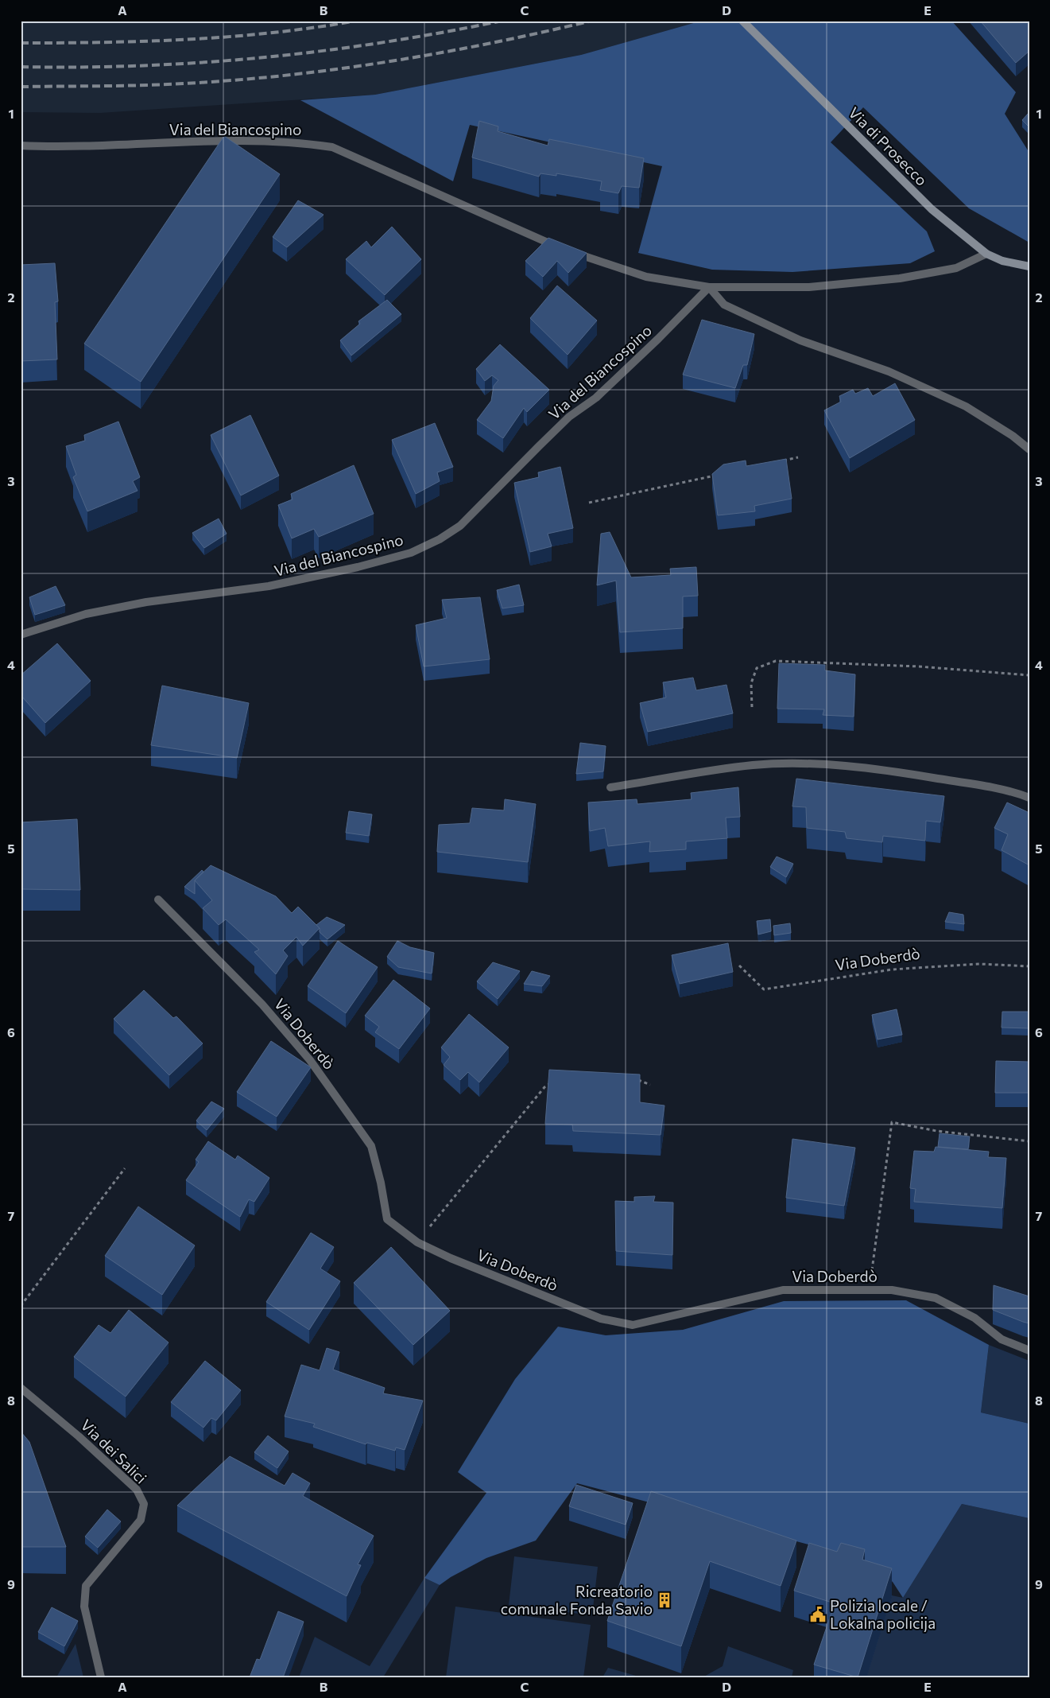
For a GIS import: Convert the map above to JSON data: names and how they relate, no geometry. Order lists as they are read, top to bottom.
{
  "streets": {
    "main road": ["Via di Prosecco"],
    "street": ["Via del Biancospino", "Via Doberdò", "Via dei Salici"]
  },
  "crossings": [
    ["Via del Biancospino", "Via di Prosecco"]
  ],
  "places": {
    "building": ["Ricreatorio comunale Fonda Savio"],
    "public building": ["Polizia locale / Lokalna policija"]
  },
  "grid": {
    "columns": [
      "A",
      "B",
      "C",
      "D",
      "E"
    ],
    "rows": [
      "1",
      "2",
      "3",
      "4",
      "5",
      "6",
      "7",
      "8",
      "9"
    ]
  }
}
